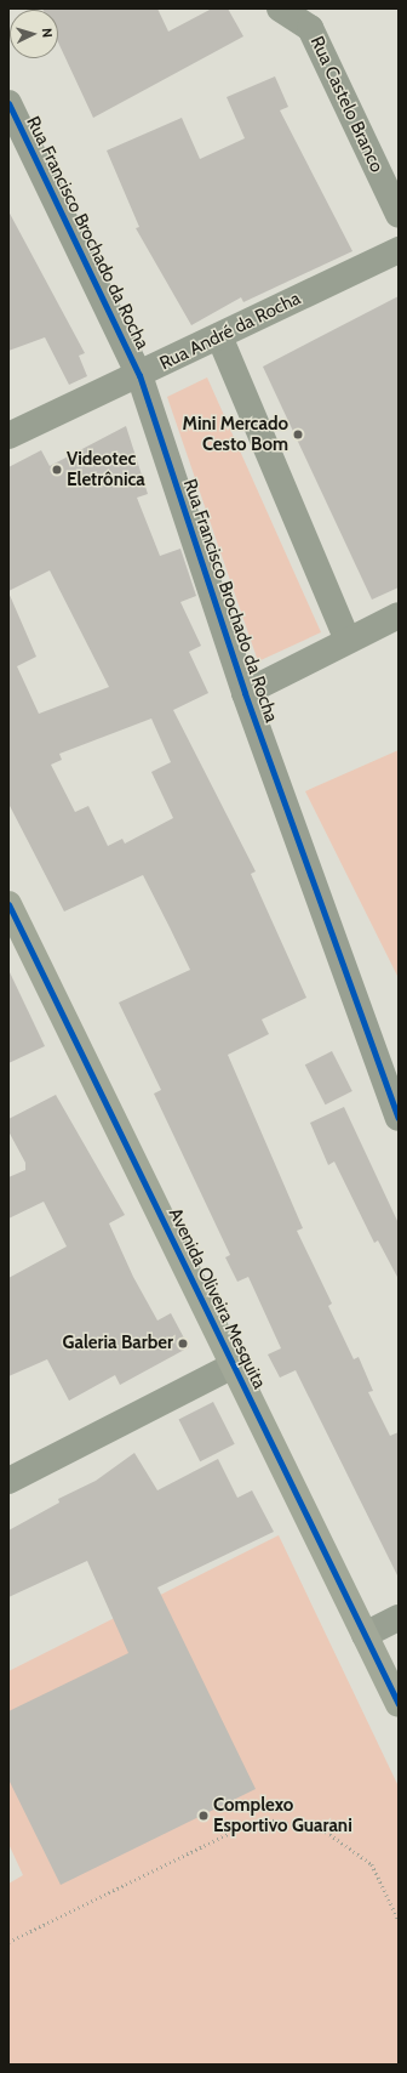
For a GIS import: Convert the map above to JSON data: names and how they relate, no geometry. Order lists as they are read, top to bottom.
{
  "streets": {
    "street": [
      "Rua Castelo Branco",
      "Rua Francisco Brochado da Rocha",
      "Rua André da Rocha",
      "Avenida Oliveira Mesquita"
    ]
  },
  "crossings": [
    ["Rua Francisco Brochado da Rocha", "Rua André da Rocha"]
  ],
  "places": [
    "Mini Mercado Cesto Bom",
    "Videotec Eletrônica",
    "Galeria Barber",
    "Complexo Esportivo Guarani"
  ],
  "north": "right"
}
